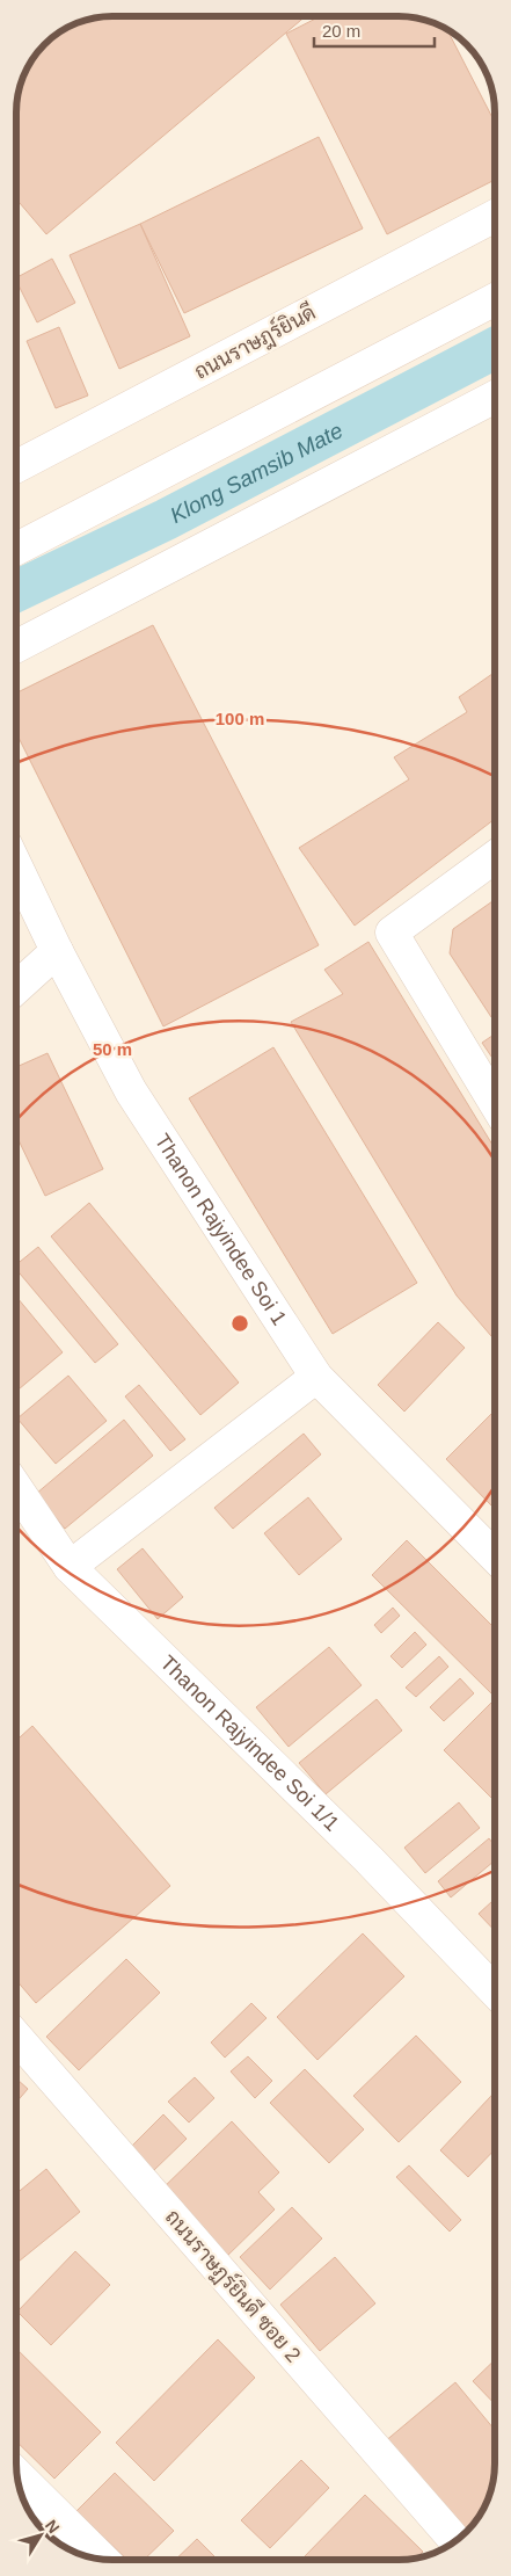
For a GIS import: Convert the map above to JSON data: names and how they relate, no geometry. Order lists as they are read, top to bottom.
{
  "streets": {
    "street": [
      "ถนนราษฎร์ยินดี",
      "Thanon Rajyindee Soi 1",
      "Thanon Rajyindee Soi 1/1",
      "ถนนราษฏร์ยินดี ซอย 2"
    ]
  },
  "water": ["Klong Samsib Mate"],
  "scale_bar": "20 m",
  "north": "top right",
  "rings": ["100 m", "50 m"]
}
